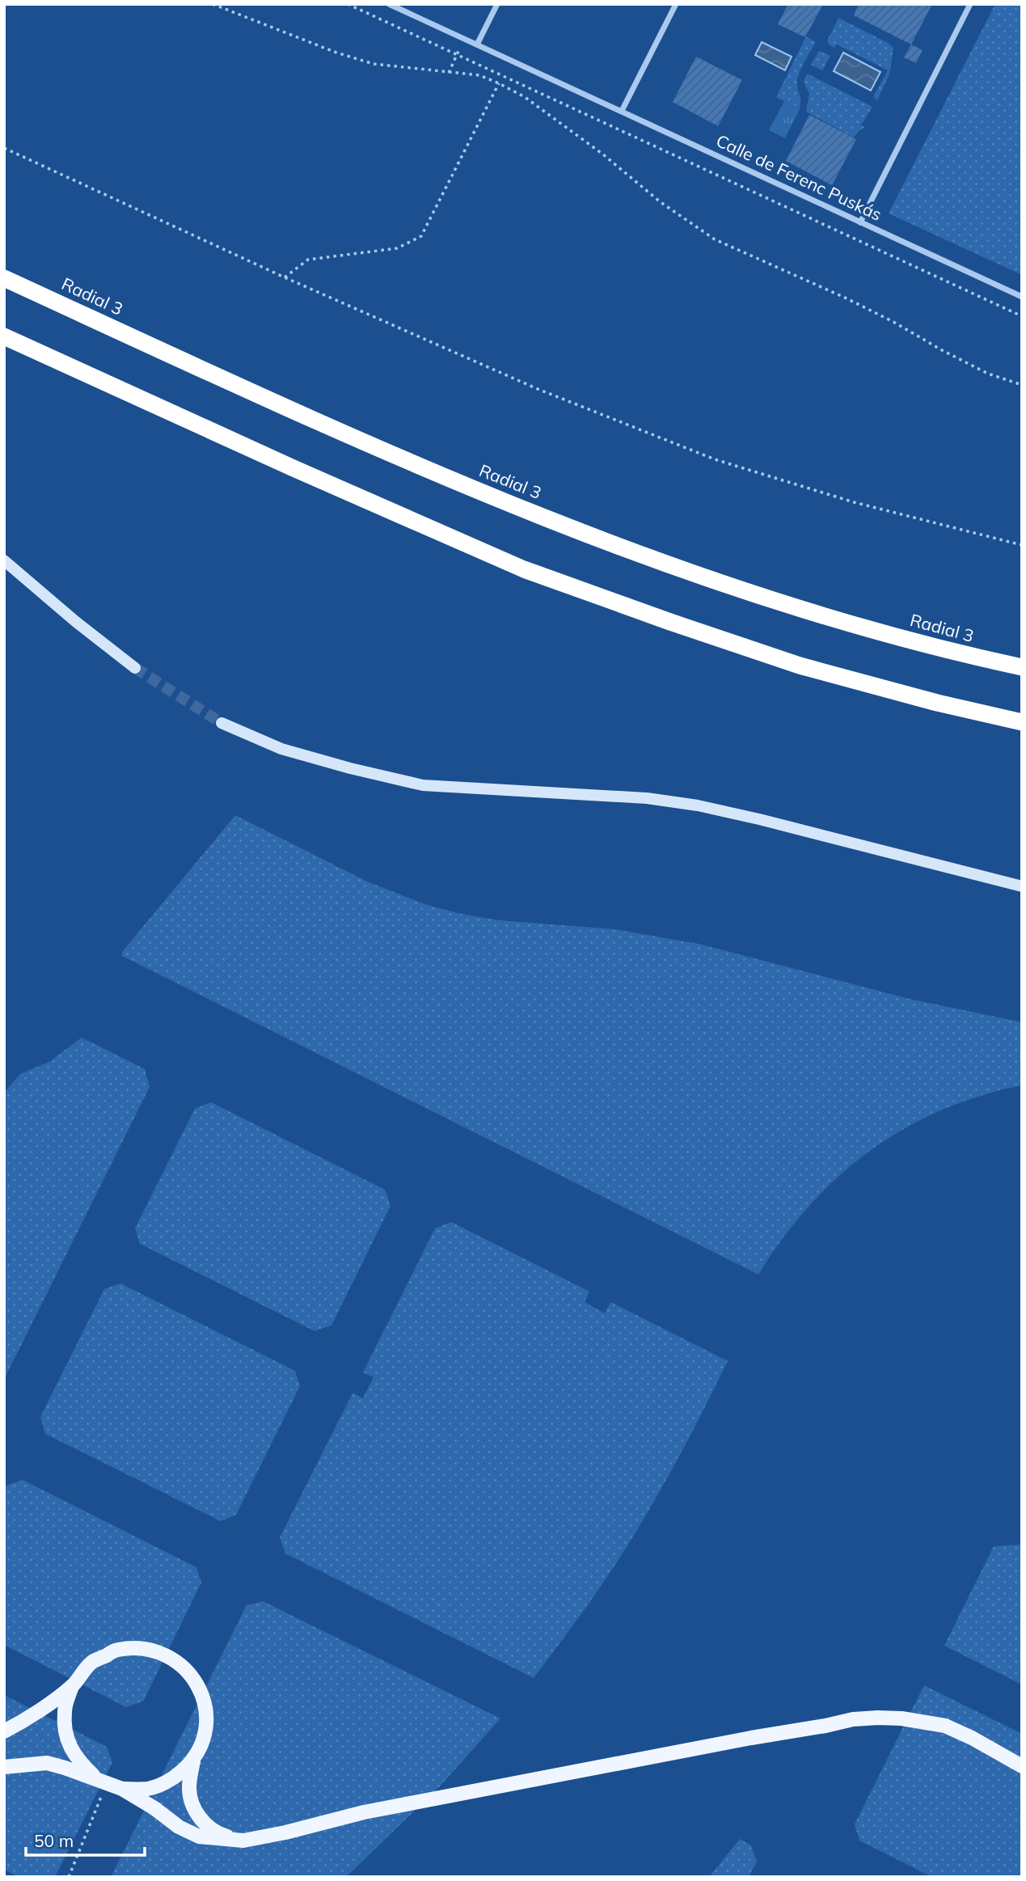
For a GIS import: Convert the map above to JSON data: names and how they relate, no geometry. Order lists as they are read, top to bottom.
{
  "streets": {
    "highway": ["Radial 3"],
    "street": ["Calle de Ferenc Puskás"]
  },
  "scale_bar": "50 m"
}
